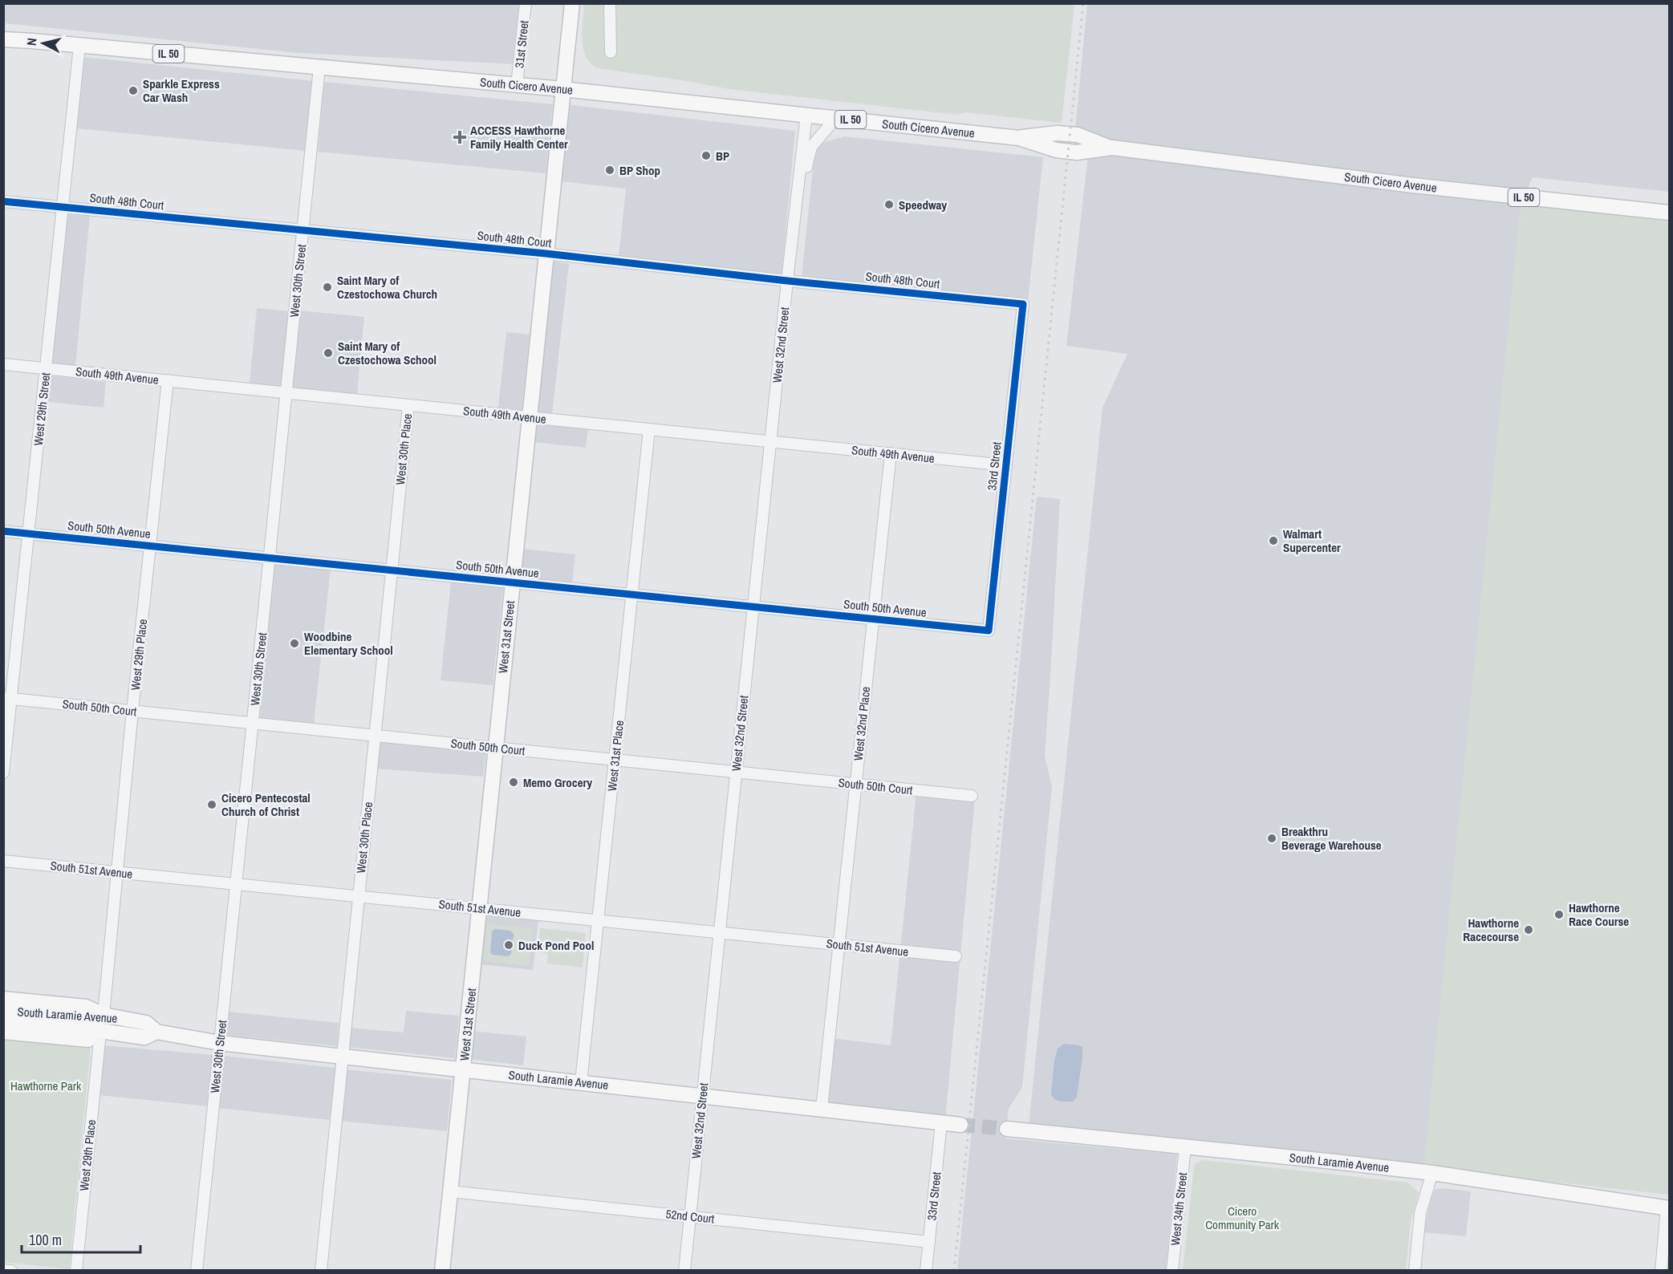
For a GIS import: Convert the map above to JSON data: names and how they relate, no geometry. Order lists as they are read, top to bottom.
{
  "streets": {
    "main road": [
      "IL 50",
      "South Cicero Avenue",
      "West 31st Street",
      "South Laramie Avenue"
    ],
    "street": [
      "31st Street",
      "South 48th Court",
      "West 30th Street",
      "West 32nd Street",
      "South 49th Avenue",
      "West 29th Street",
      "West 30th Place",
      "33rd Street",
      "South 50th Avenue",
      "West 29th Place",
      "South 50th Court",
      "West 32nd Place",
      "West 31st Place",
      "South 51st Avenue",
      "West 34th Street",
      "52nd Court"
    ]
  },
  "crossings": [
    ["31st Street", "South Cicero Avenue"],
    ["South Cicero Avenue", "West 30th Street"],
    ["South Cicero Avenue", "West 32nd Street"],
    ["South Cicero Avenue", "West 29th Street"],
    ["South Cicero Avenue", "West 31st Street"],
    ["South 48th Court", "West 30th Street"],
    ["South 48th Court", "West 32nd Street"],
    ["South 48th Court", "West 29th Street"],
    ["South 48th Court", "33rd Street"],
    ["South 48th Court", "West 31st Street"],
    ["West 30th Street", "South 49th Avenue"],
    ["West 30th Street", "South 50th Avenue"],
    ["West 30th Street", "South 50th Court"],
    ["West 30th Street", "South 51st Avenue"],
    ["West 30th Street", "South Laramie Avenue"],
    ["West 32nd Street", "South 49th Avenue"],
    ["West 32nd Street", "South 50th Avenue"],
    ["West 32nd Street", "South 50th Court"],
    ["West 32nd Street", "South 51st Avenue"],
    ["West 32nd Street", "South Laramie Avenue"],
    ["West 32nd Street", "52nd Court"],
    ["South 49th Avenue", "West 29th Street"],
    ["South 49th Avenue", "West 30th Place"],
    ["South 49th Avenue", "33rd Street"],
    ["South 49th Avenue", "West 31st Street"],
    ["South 49th Avenue", "West 29th Place"],
    ["South 49th Avenue", "West 32nd Place"],
    ["South 49th Avenue", "West 31st Place"],
    ["West 29th Street", "South 50th Avenue"],
    ["West 29th Street", "South 50th Court"],
    ["West 30th Place", "South 50th Avenue"],
    ["West 30th Place", "South 50th Court"],
    ["West 30th Place", "South 51st Avenue"],
    ["West 30th Place", "South Laramie Avenue"],
    ["33rd Street", "South 50th Avenue"],
    ["33rd Street", "South Laramie Avenue"],
    ["33rd Street", "52nd Court"],
    ["South 50th Avenue", "West 31st Street"],
    ["South 50th Avenue", "West 29th Place"],
    ["South 50th Avenue", "West 32nd Place"],
    ["South 50th Avenue", "West 31st Place"],
    ["West 31st Street", "South 50th Court"],
    ["West 31st Street", "South 51st Avenue"],
    ["West 31st Street", "South Laramie Avenue"],
    ["West 31st Street", "52nd Court"],
    ["West 29th Place", "South 50th Court"],
    ["West 29th Place", "South 51st Avenue"],
    ["West 29th Place", "South Laramie Avenue"],
    ["South 50th Court", "West 32nd Place"],
    ["South 50th Court", "West 31st Place"],
    ["West 32nd Place", "South 51st Avenue"],
    ["West 32nd Place", "South Laramie Avenue"],
    ["West 31st Place", "South 51st Avenue"],
    ["West 31st Place", "South Laramie Avenue"],
    ["South Laramie Avenue", "West 34th Street"]
  ],
  "parks": ["Hawthorne Park", "Cicero Community Park"],
  "places": {
    "other": [
      "Sparkle Express Car Wash",
      "BP",
      "BP Shop",
      "Speedway",
      "Saint Mary of Czestochowa Church",
      "Saint Mary of Czestochowa School",
      "Walmart Supercenter",
      "Woodbine Elementary School",
      "Memo Grocery",
      "Cicero Pentecostal Church of Christ",
      "Breakthru Beverage Warehouse",
      "Hawthorne Race Course",
      "Hawthorne Racecourse",
      "Duck Pond Pool"
    ],
    "health": ["ACCESS Hawthorne Family Health Center"]
  },
  "scale_bar": "100 m",
  "north": "left"
}
